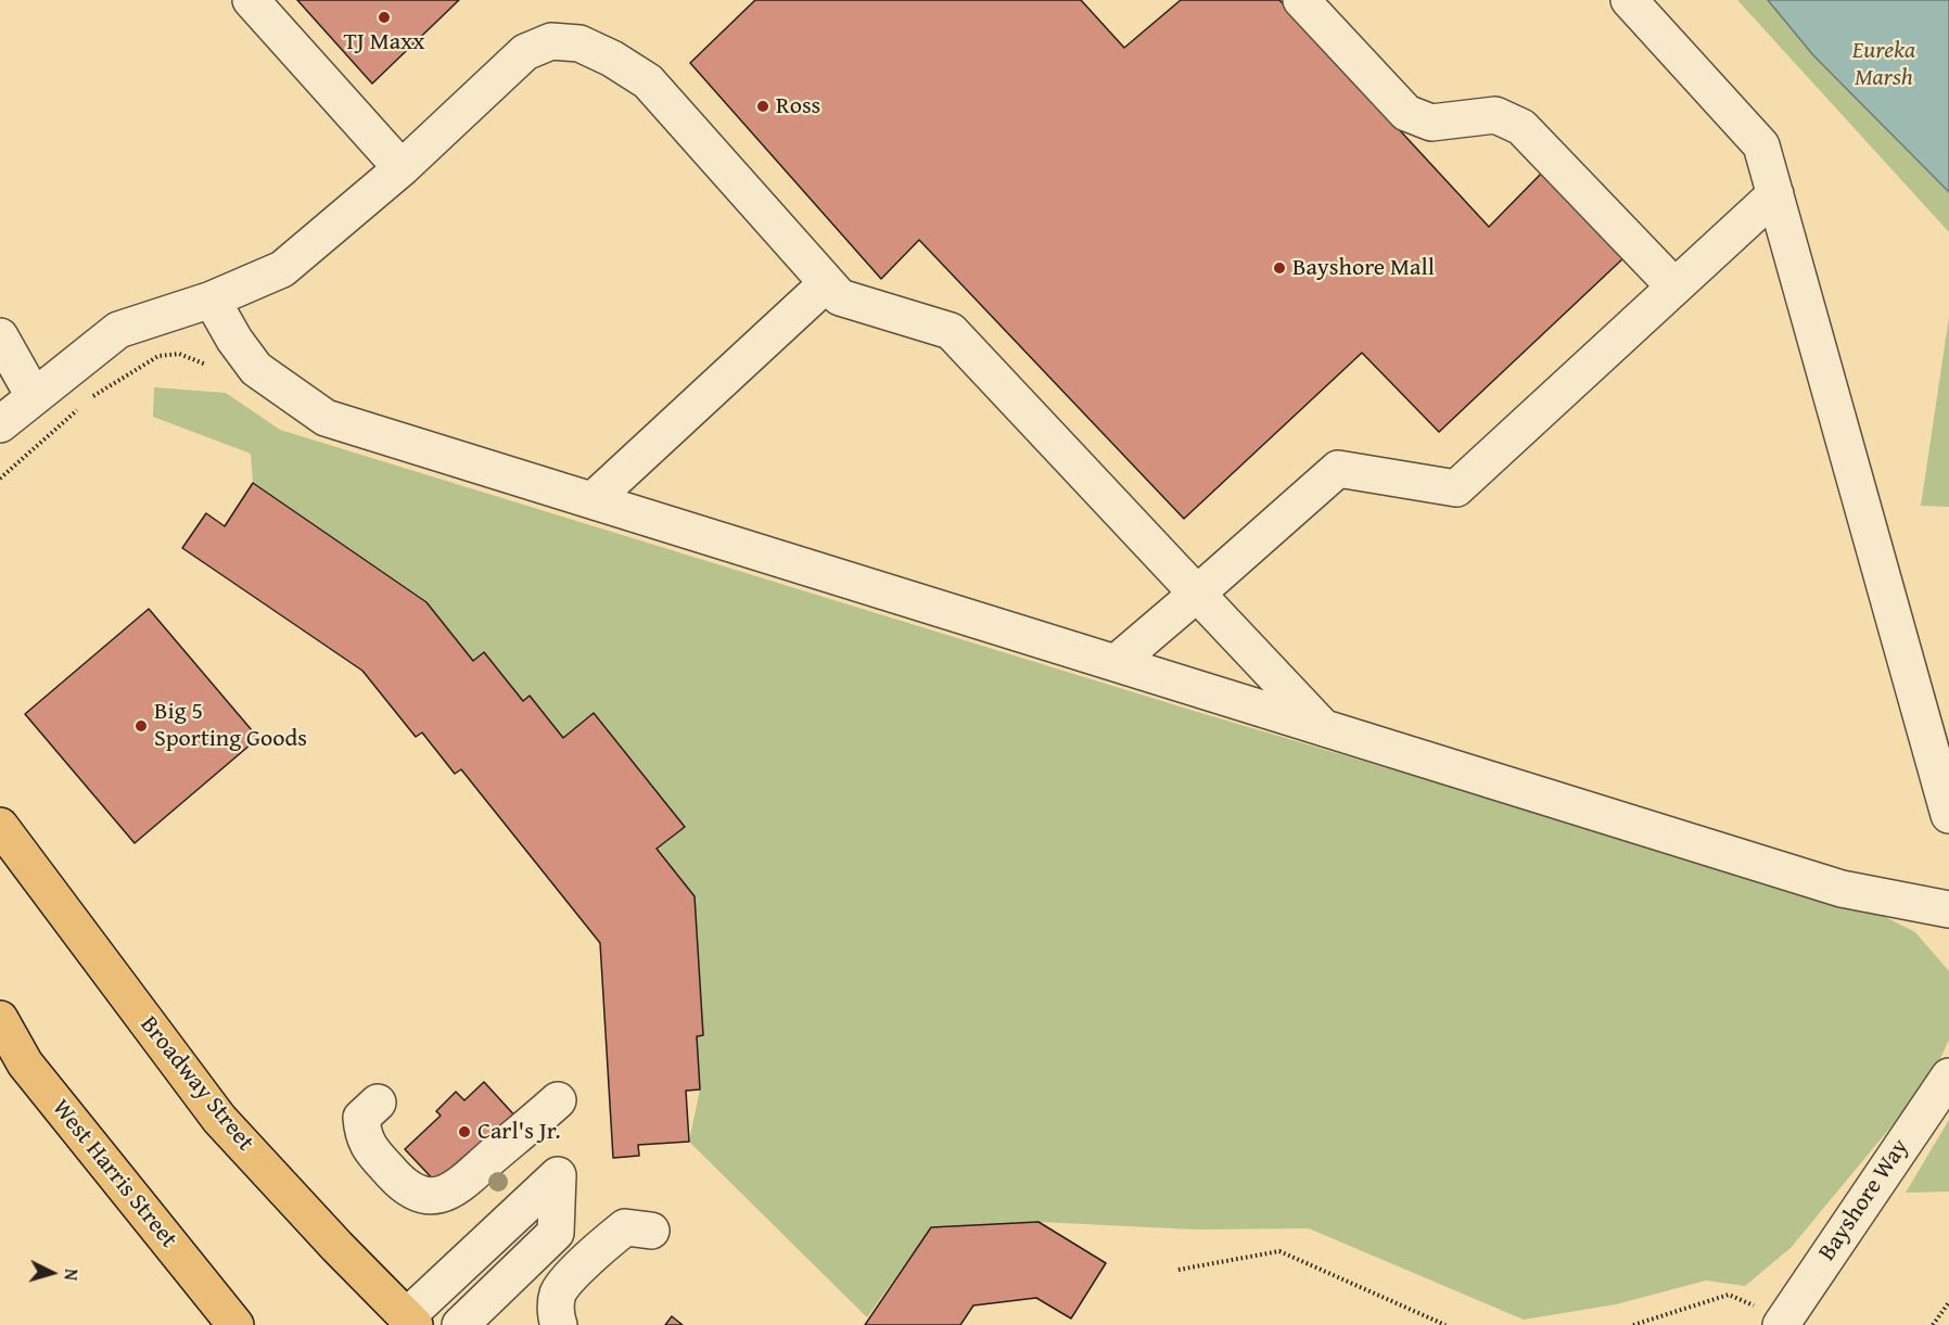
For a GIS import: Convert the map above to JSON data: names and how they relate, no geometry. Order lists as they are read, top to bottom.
{
  "streets": {
    "main road": ["Broadway Street", "West Harris Street"],
    "street": ["Bayshore Way"]
  },
  "parks": ["Eureka Marsh"],
  "places": [
    "TJ Maxx",
    "Ross",
    "Bayshore Mall",
    "Big 5 Sporting Goods",
    "Carl's Jr."
  ],
  "north": "right"
}
